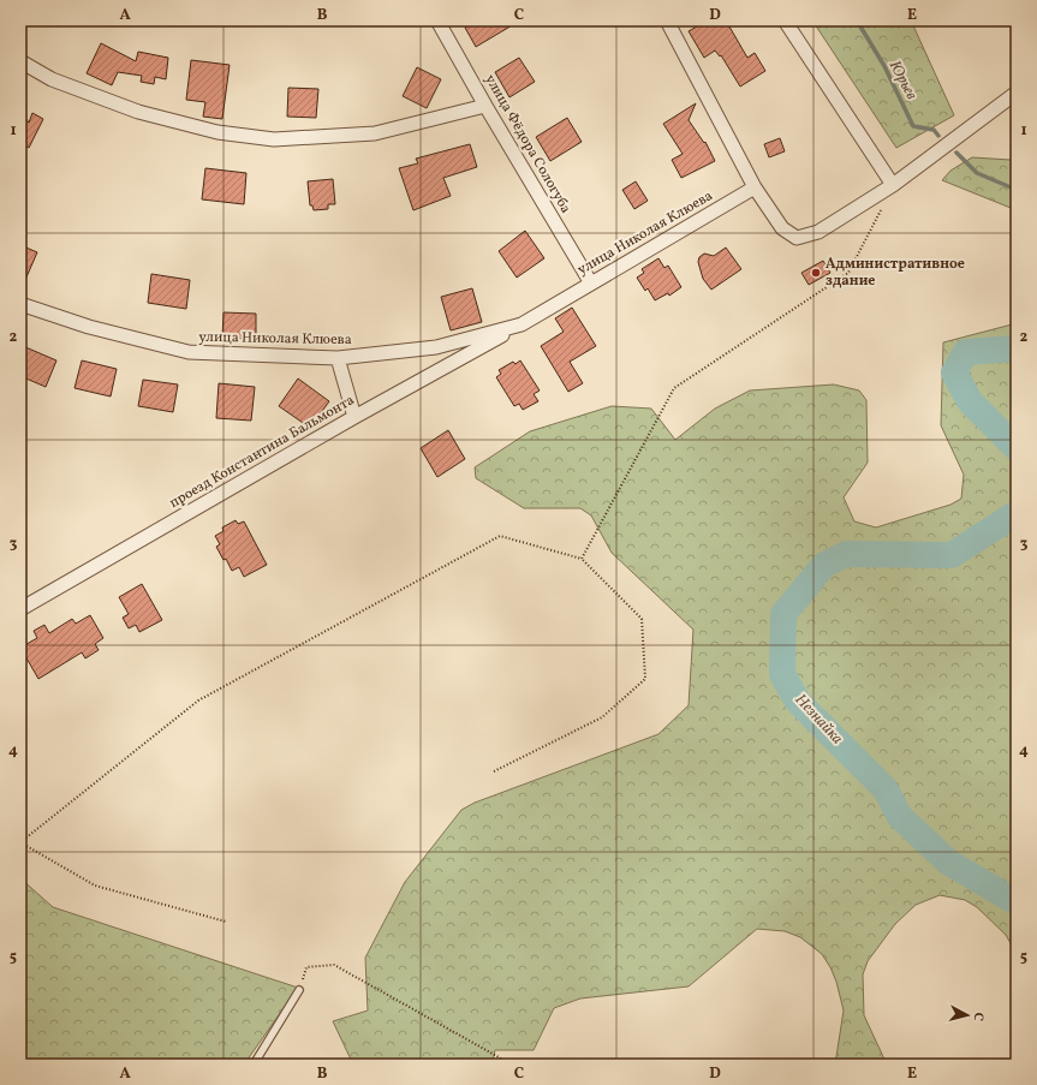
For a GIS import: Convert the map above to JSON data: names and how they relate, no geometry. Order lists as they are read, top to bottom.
{
  "streets": {
    "street": ["улица Фёдора Сологуба", "улица Николая Клюева", "проезд Константина Бальмонта"]
  },
  "crossings": [
    ["улица Фёдора Сологуба", "улица Николая Клюева"],
    ["улица Николая Клюева", "проезд Константина Бальмонта"]
  ],
  "water": ["Юрьев", "Незнайка"],
  "places": ["Административное здание"],
  "north": "right",
  "grid": {
    "columns": [
      "A",
      "B",
      "C",
      "D",
      "E"
    ],
    "rows": [
      "1",
      "2",
      "3",
      "4",
      "5"
    ]
  }
}
